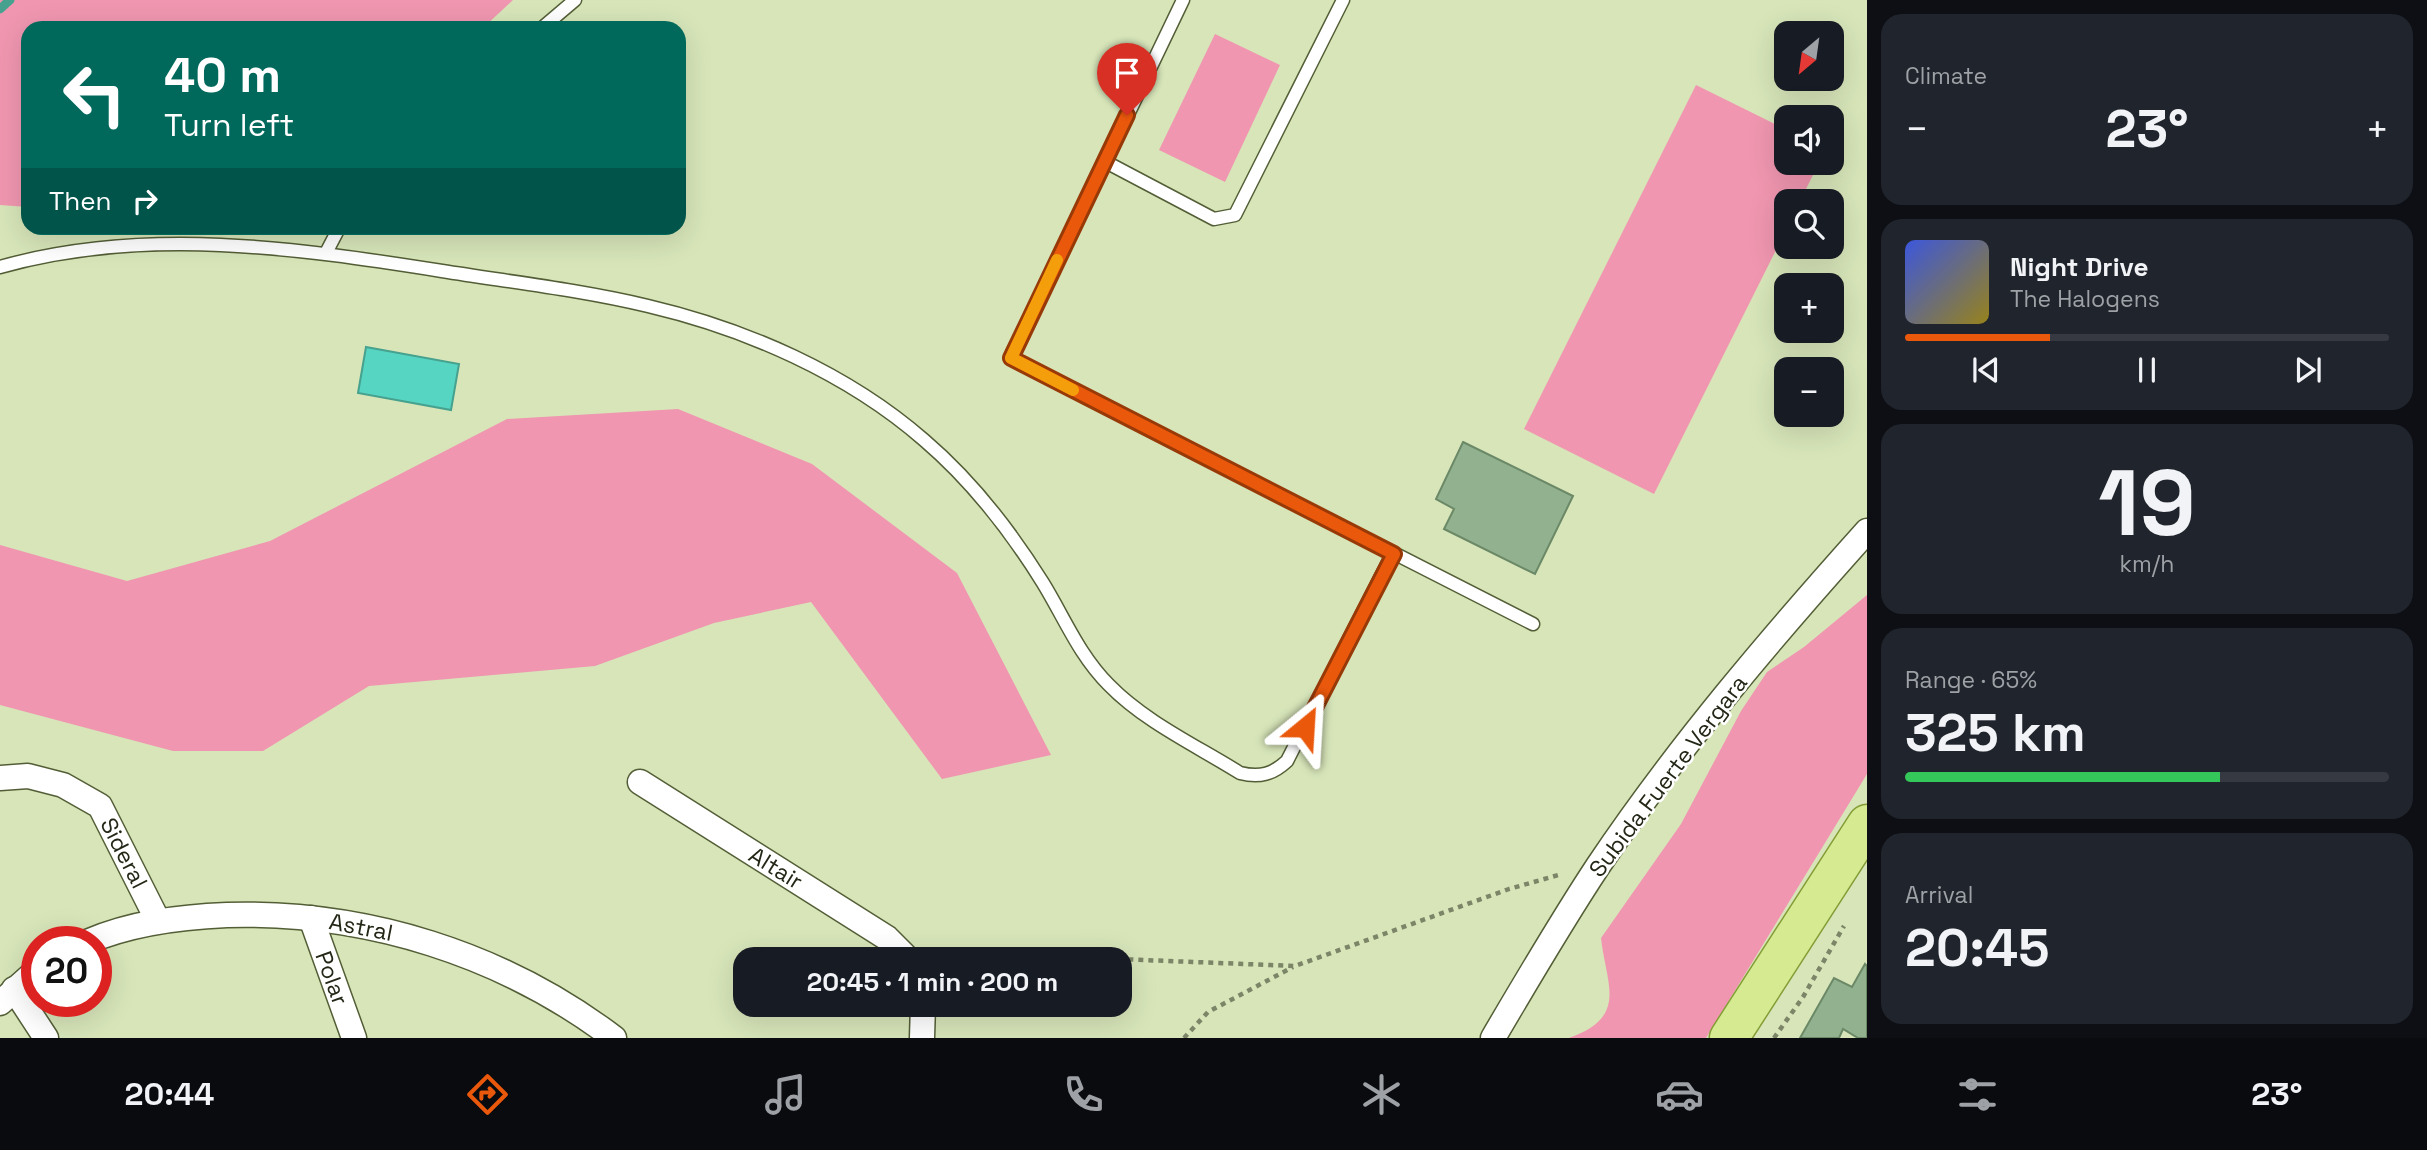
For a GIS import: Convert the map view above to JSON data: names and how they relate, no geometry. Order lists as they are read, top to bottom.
{
  "streets": {
    "street": [
      "Subida Fuerte Vergara",
      "Sideral",
      "Altair",
      "Astral",
      "Polar"
    ]
  },
  "crossings": [
    ["Sideral", "Astral"],
    ["Astral", "Polar"]
  ],
  "north": "bottom left",
  "page": {
    "tile": [
      "Climate",
      ["19", "km/h"],
      ["Range · 65%", "325 km"],
      ["Arrival", "20:45"]
    ],
    "map_buttons": ["+", "−"],
    "turn": ["40 m", "Turn left"],
    "heat": ["−", "23°", "+"],
    "then": "Then",
    "song": ["Night Drive", "The Halogens"],
    "limit": "20",
    "trip": "20:45 · 1 min · 200 m",
    "tabs": ["20:44", "23°"]
  }
}
